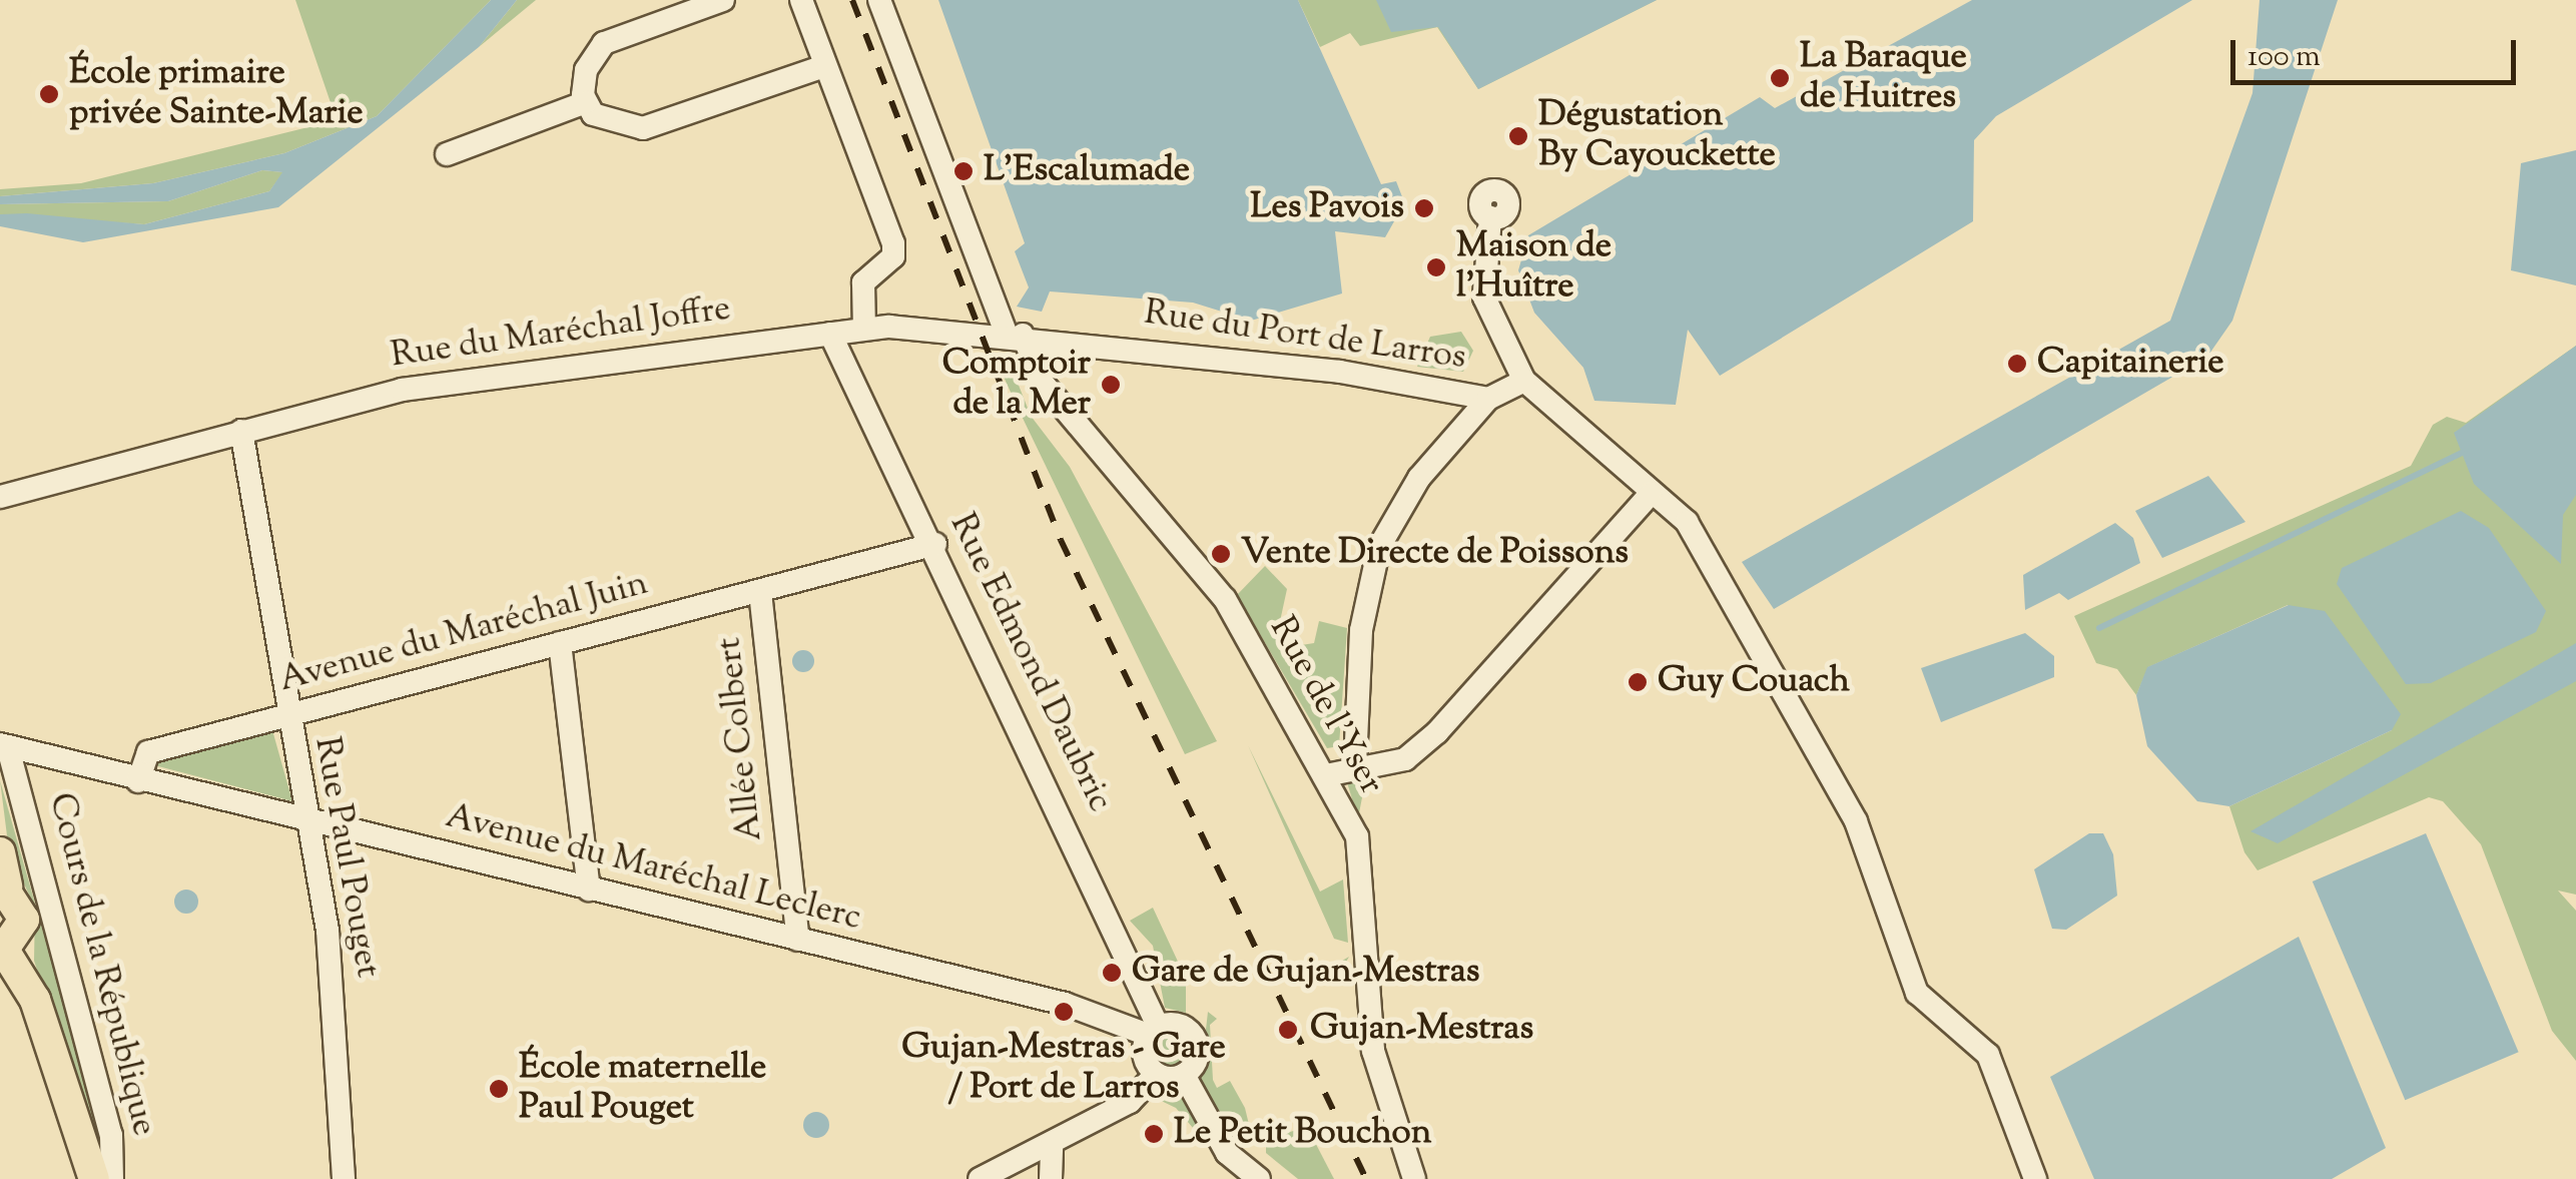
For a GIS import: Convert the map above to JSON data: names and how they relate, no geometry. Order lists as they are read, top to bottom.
{
  "streets": {
    "main road": ["Cours de la République"],
    "street": [
      "Rue du Maréchal Joffre",
      "Rue du Port de Larros",
      "Avenue du Maréchal Juin",
      "Rue Edmond Daubric",
      "Rue de l'Yser",
      "Allée Colbert",
      "Rue Paul Pouget",
      "Avenue du Maréchal Leclerc"
    ]
  },
  "crossings": [
    ["Rue du Maréchal Joffre", "Rue du Port de Larros"],
    ["Rue du Maréchal Joffre", "Rue Edmond Daubric"],
    ["Rue du Maréchal Joffre", "Rue de l'Yser"],
    ["Rue du Maréchal Joffre", "Rue Paul Pouget"],
    ["Rue du Port de Larros", "Rue de l'Yser"],
    ["Avenue du Maréchal Juin", "Rue Edmond Daubric"],
    ["Avenue du Maréchal Juin", "Allée Colbert"],
    ["Avenue du Maréchal Juin", "Rue Paul Pouget"],
    ["Avenue du Maréchal Juin", "Avenue du Maréchal Leclerc"],
    ["Rue Edmond Daubric", "Avenue du Maréchal Leclerc"],
    ["Allée Colbert", "Avenue du Maréchal Leclerc"],
    ["Rue Paul Pouget", "Avenue du Maréchal Leclerc"]
  ],
  "places": [
    "La Baraque de Huitres",
    "École primaire privée Sainte-Marie",
    "Dégustation By Cayouckette",
    "L'Escalumade",
    "Les Pavois",
    "Maison de l'Huître",
    "Capitainerie",
    "Comptoir de la Mer",
    "Vente Directe de Poissons",
    "Guy Couach",
    "Gare de Gujan-Mestras",
    "Gujan-Mestras - Gare / Port de Larros",
    "Gujan-Mestras",
    "École maternelle Paul Pouget",
    "Le Petit Bouchon"
  ],
  "scale_bar": "100 m"
}
